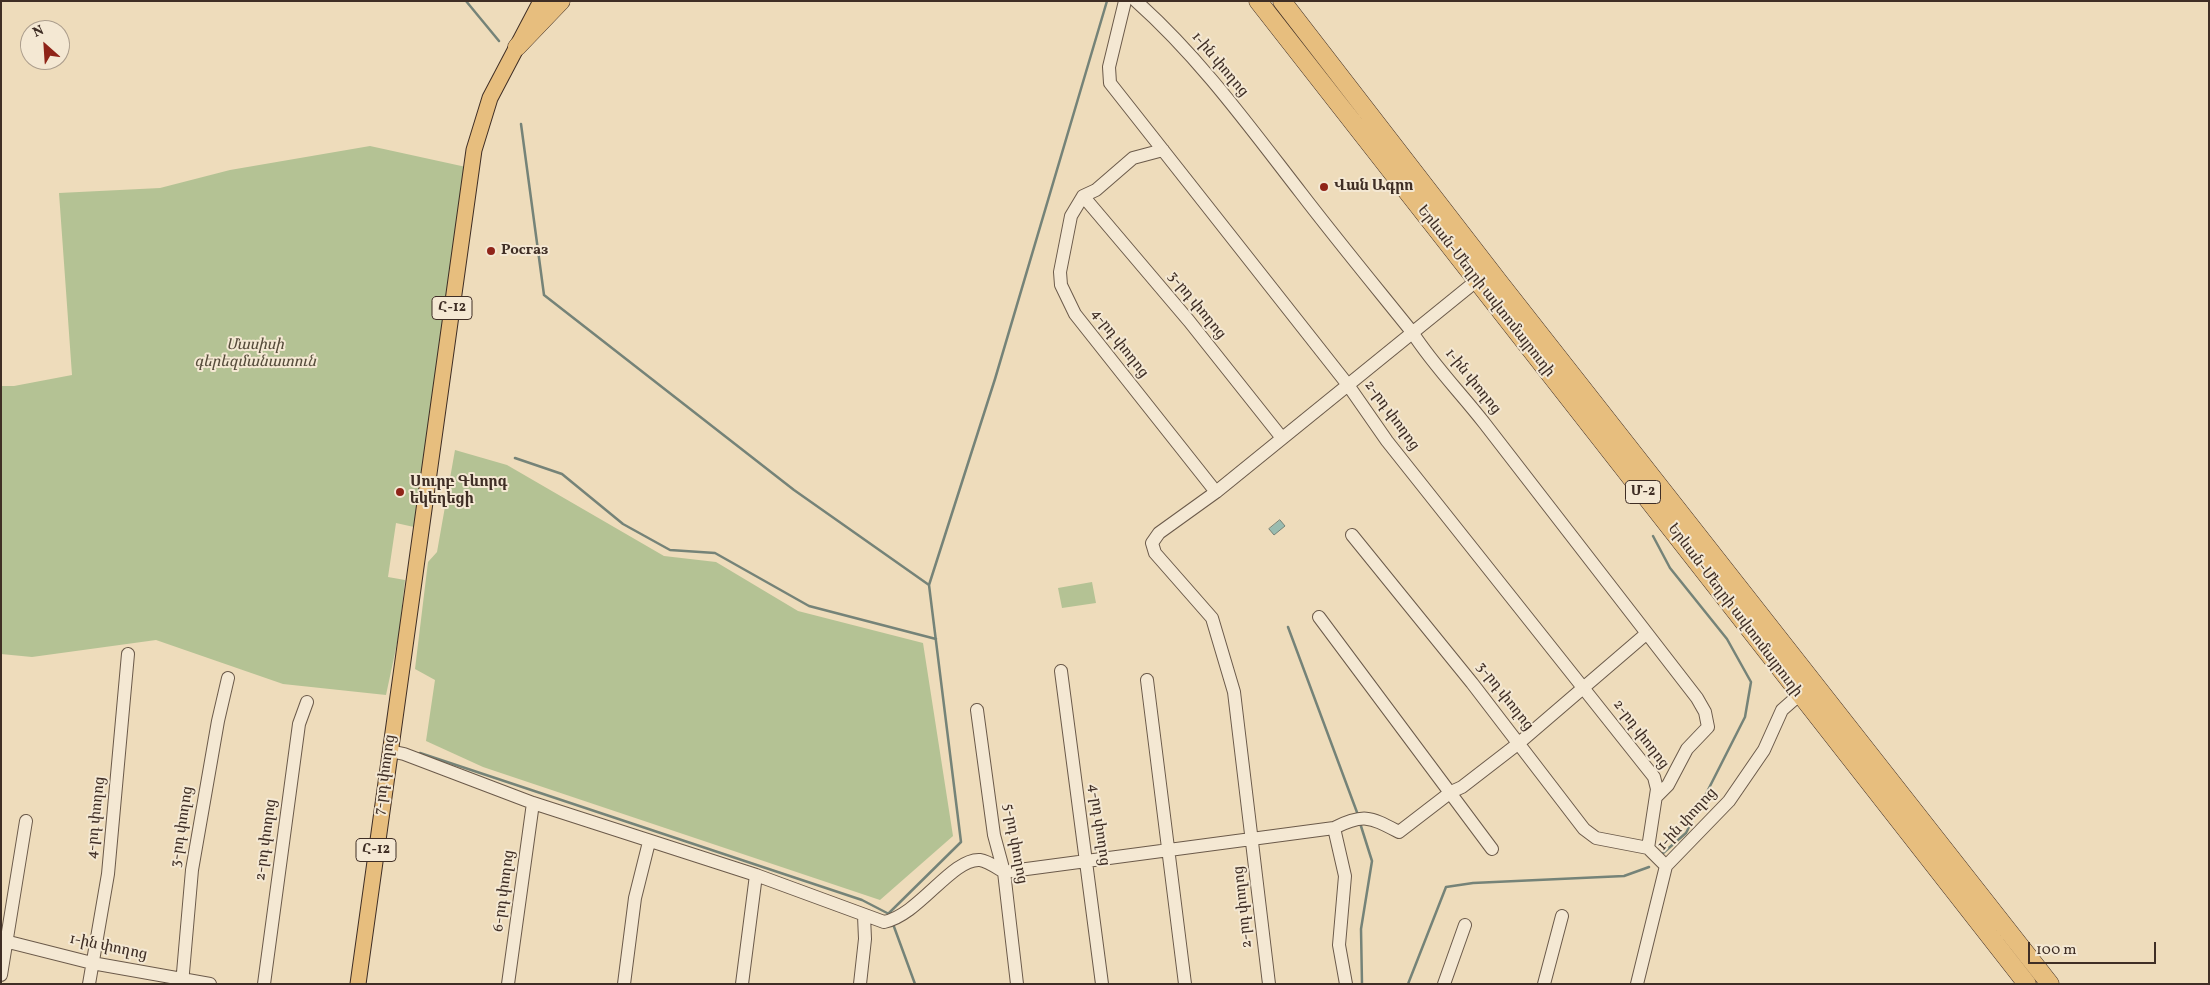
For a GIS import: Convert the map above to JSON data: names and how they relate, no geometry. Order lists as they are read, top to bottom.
{
  "streets": {
    "highway": ["Երևան-Մեղրի ավտոմայրուղի", "Մ-2"],
    "main road": ["Հ-12", "7-րդ փողոց"],
    "street": [
      "1-ին փողոց",
      "3-րդ փողոց",
      "4-րդ փողոց",
      "2-րդ փողոց",
      "5-րդ փողոց",
      "6-րդ փողոց"
    ]
  },
  "crossings": [
    ["1-ին փողոց", "Երևան-Մեղրի ավտոմայրուղի"],
    ["1-ին փողոց", "3-րդ փողոց"],
    ["1-ին փողոց", "4-րդ փողոց"],
    ["1-ին փողոց", "2-րդ փողոց"],
    ["3-րդ փողոց", "4-րդ փողոց"],
    ["3-րդ փողոց", "2-րդ փողոց"],
    ["Հ-12", "7-րդ փողոց"],
    ["4-րդ փողոց", "2-րդ փողոց"]
  ],
  "parks": ["Մասիսի գերեզմանատուն"],
  "places": ["Վան Ագրո", "Росгаз", "Սուրբ Գևորգ եկեղեցի"],
  "scale_bar": "100 m",
  "north": "top left"
}
